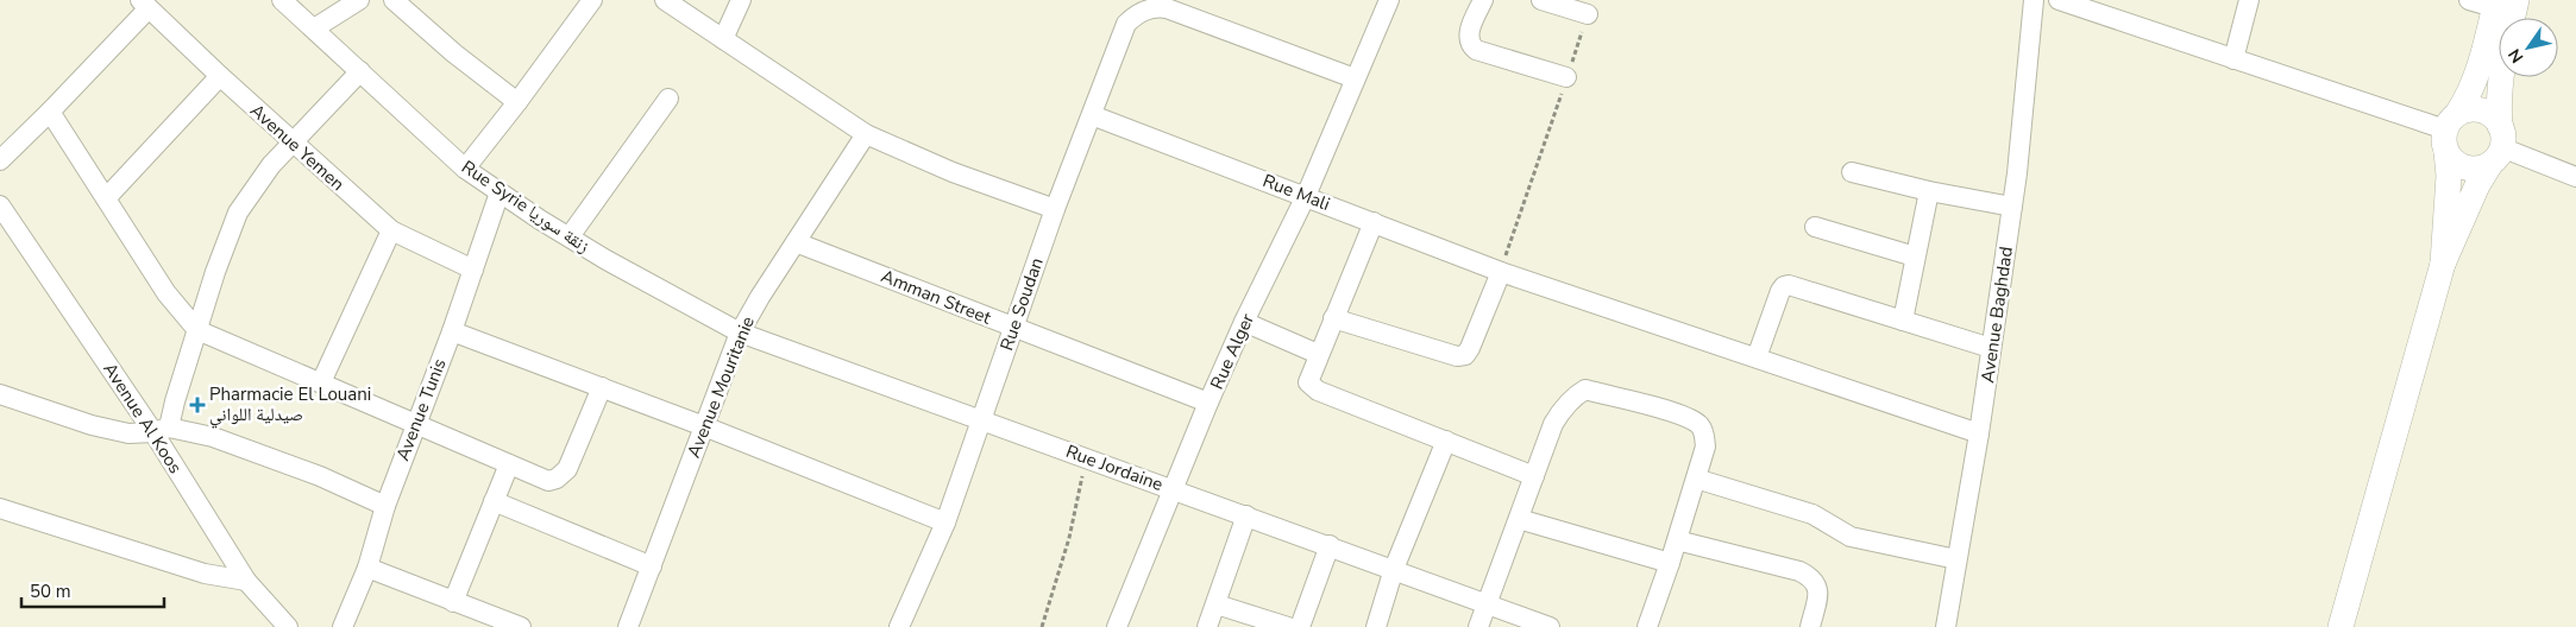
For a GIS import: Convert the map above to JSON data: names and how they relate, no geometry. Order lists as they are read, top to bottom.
{
  "streets": {
    "street": [
      "Avenue Yemen",
      "Rue Mali",
      "Rue Syrie زنقة سوريا",
      "Amman Street",
      "Rue Soudan",
      "Avenue Baghdad",
      "Rue Alger",
      "Avenue Mouritanie",
      "Avenue Tunis",
      "Avenue Al Koos",
      "Rue Jordaine"
    ]
  },
  "crossings": [
    ["Avenue Yemen", "Avenue Tunis"],
    ["Rue Mali", "Rue Soudan"],
    ["Rue Mali", "Avenue Baghdad"],
    ["Rue Mali", "Rue Alger"],
    ["Rue Syrie زنقة سوريا", "Avenue Mouritanie"],
    ["Rue Syrie زنقة سوريا", "Avenue Tunis"],
    ["Rue Syrie زنقة سوريا", "Rue Jordaine"],
    ["Amman Street", "Rue Soudan"],
    ["Amman Street", "Rue Alger"],
    ["Amman Street", "Avenue Mouritanie"],
    ["Rue Soudan", "Rue Alger"],
    ["Rue Soudan", "Rue Jordaine"],
    ["Rue Alger", "Rue Jordaine"],
    ["Avenue Mouritanie", "Rue Jordaine"]
  ],
  "places": {
    "health": ["Pharmacie El Louani صيدلية اللواني"]
  },
  "scale_bar": "50 m",
  "north": "bottom left"
}
